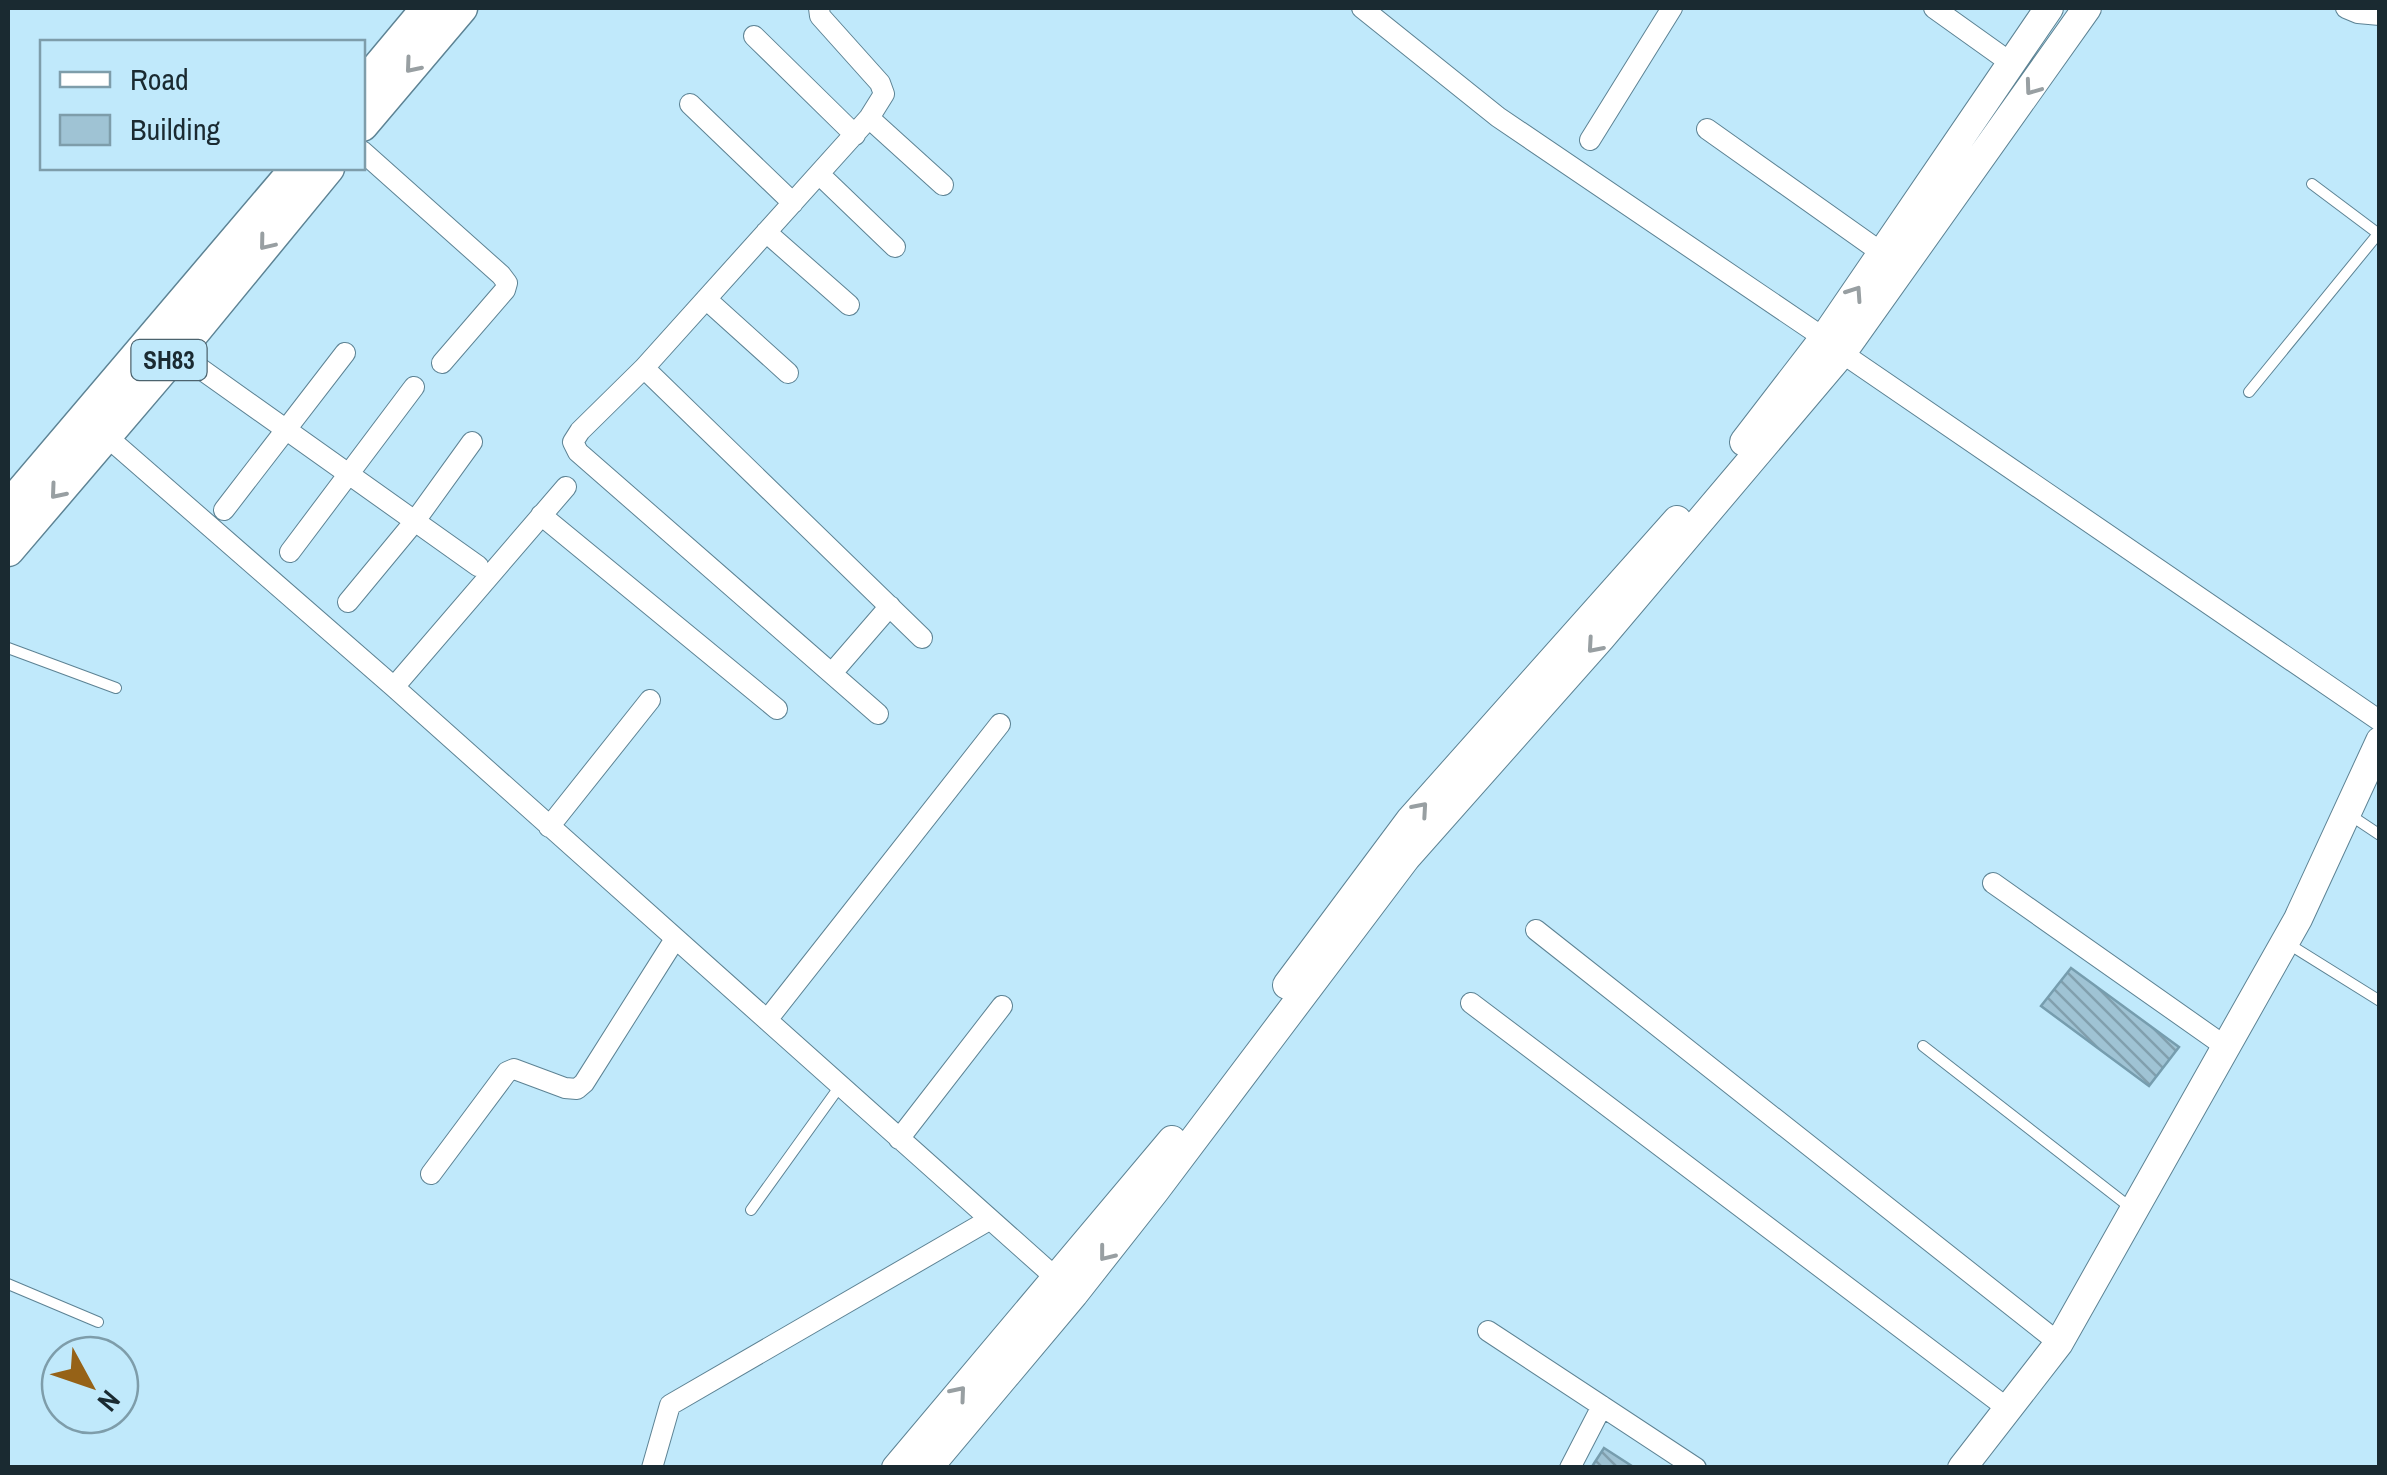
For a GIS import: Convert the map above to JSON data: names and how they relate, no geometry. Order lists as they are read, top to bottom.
{
  "streets": {
    "main road": ["SH83"]
  },
  "legend": ["Road", "Building"],
  "north": "bottom right"
}
